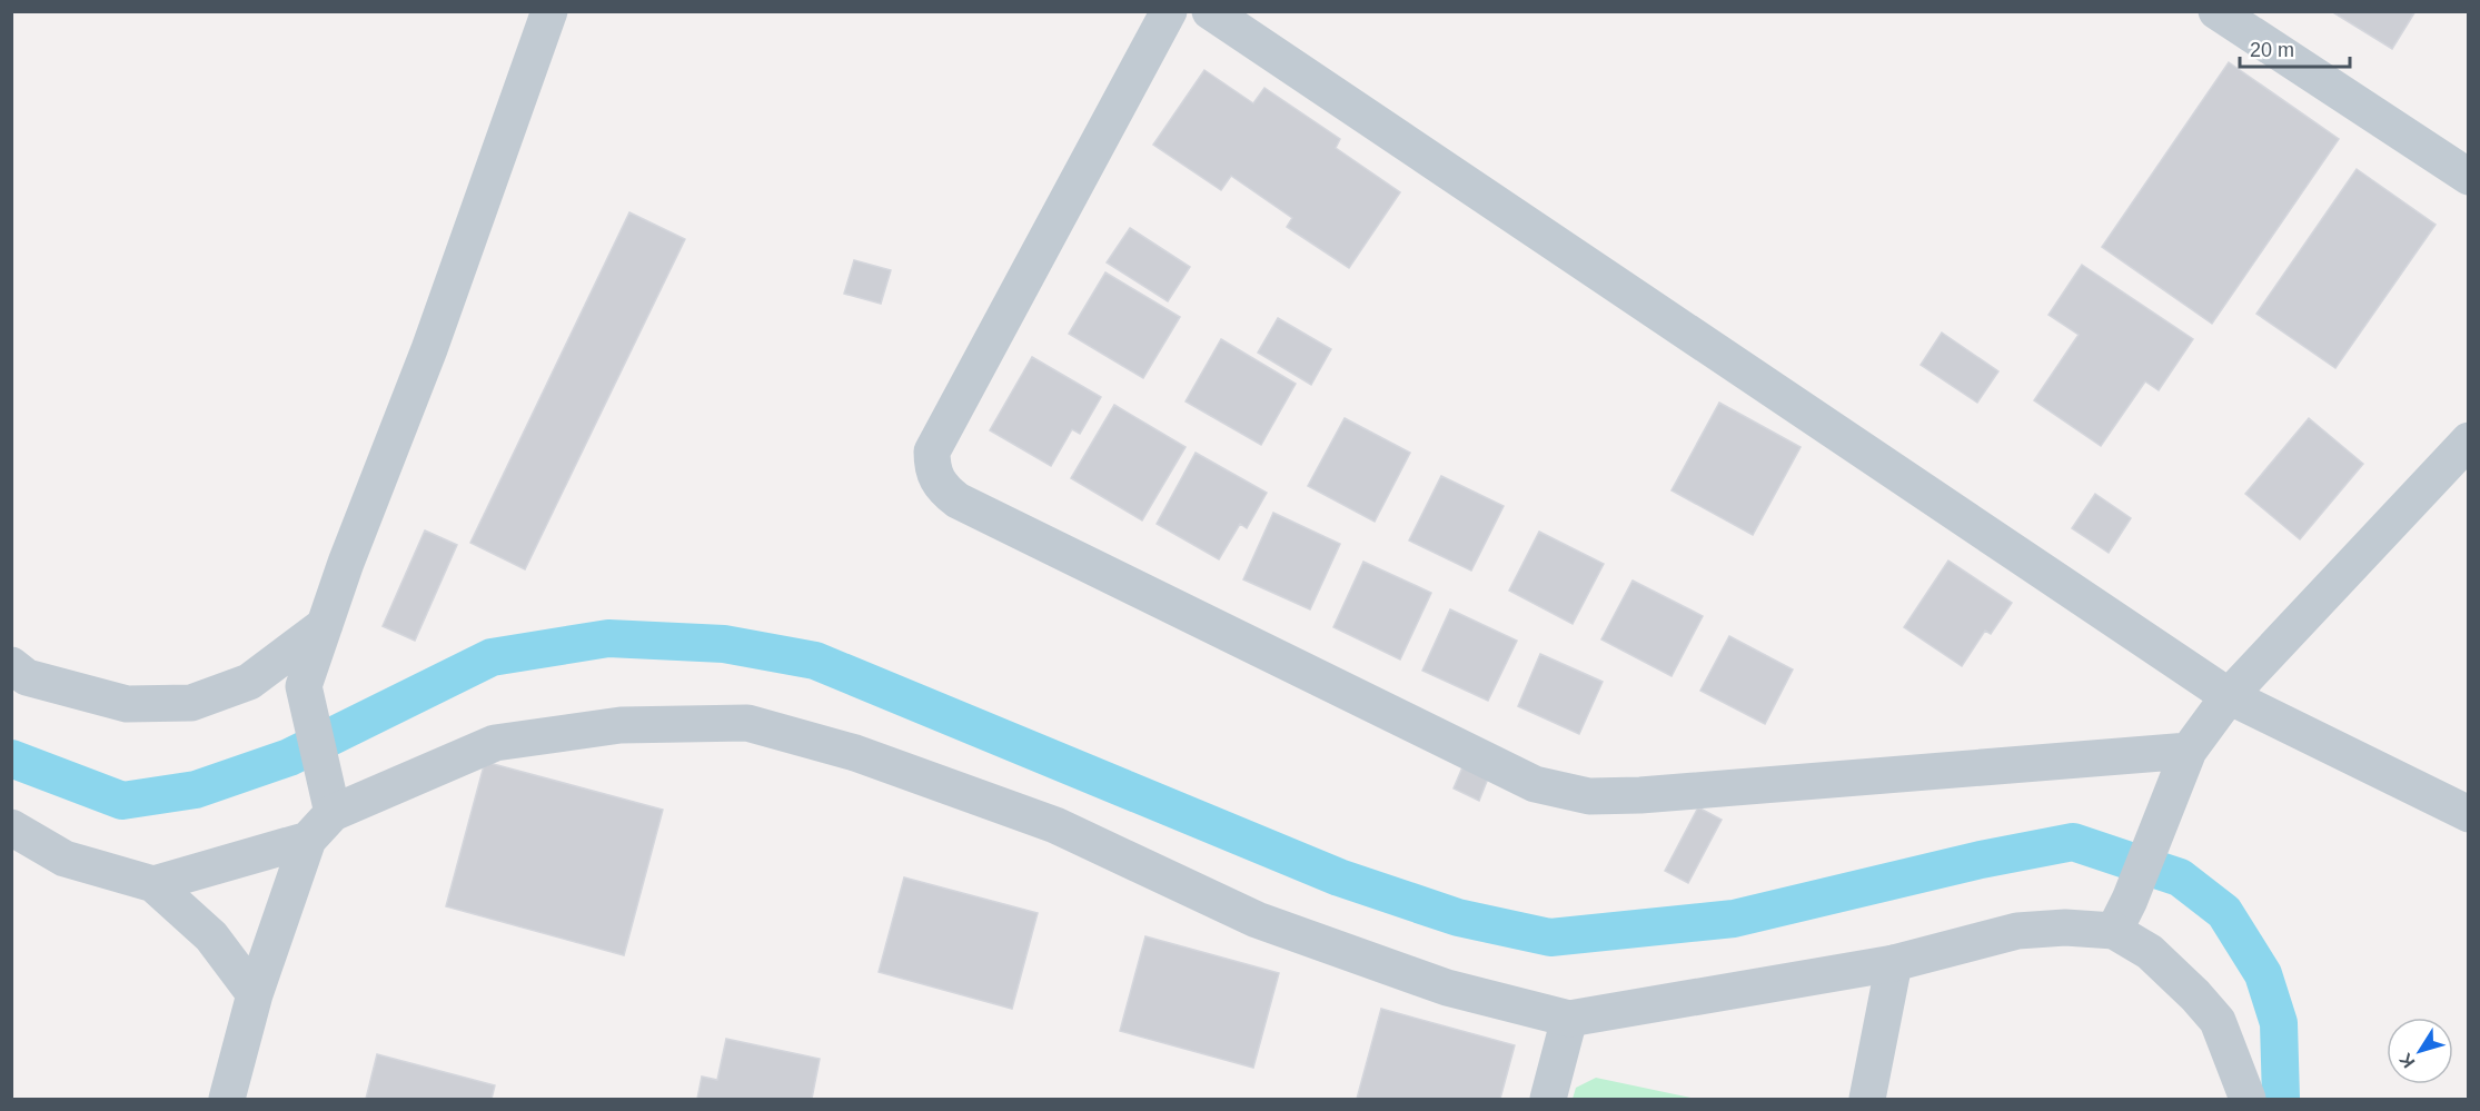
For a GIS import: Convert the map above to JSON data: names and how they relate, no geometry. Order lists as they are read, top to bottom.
{
  "scale_bar": "20 m",
  "north": "bottom left"
}
